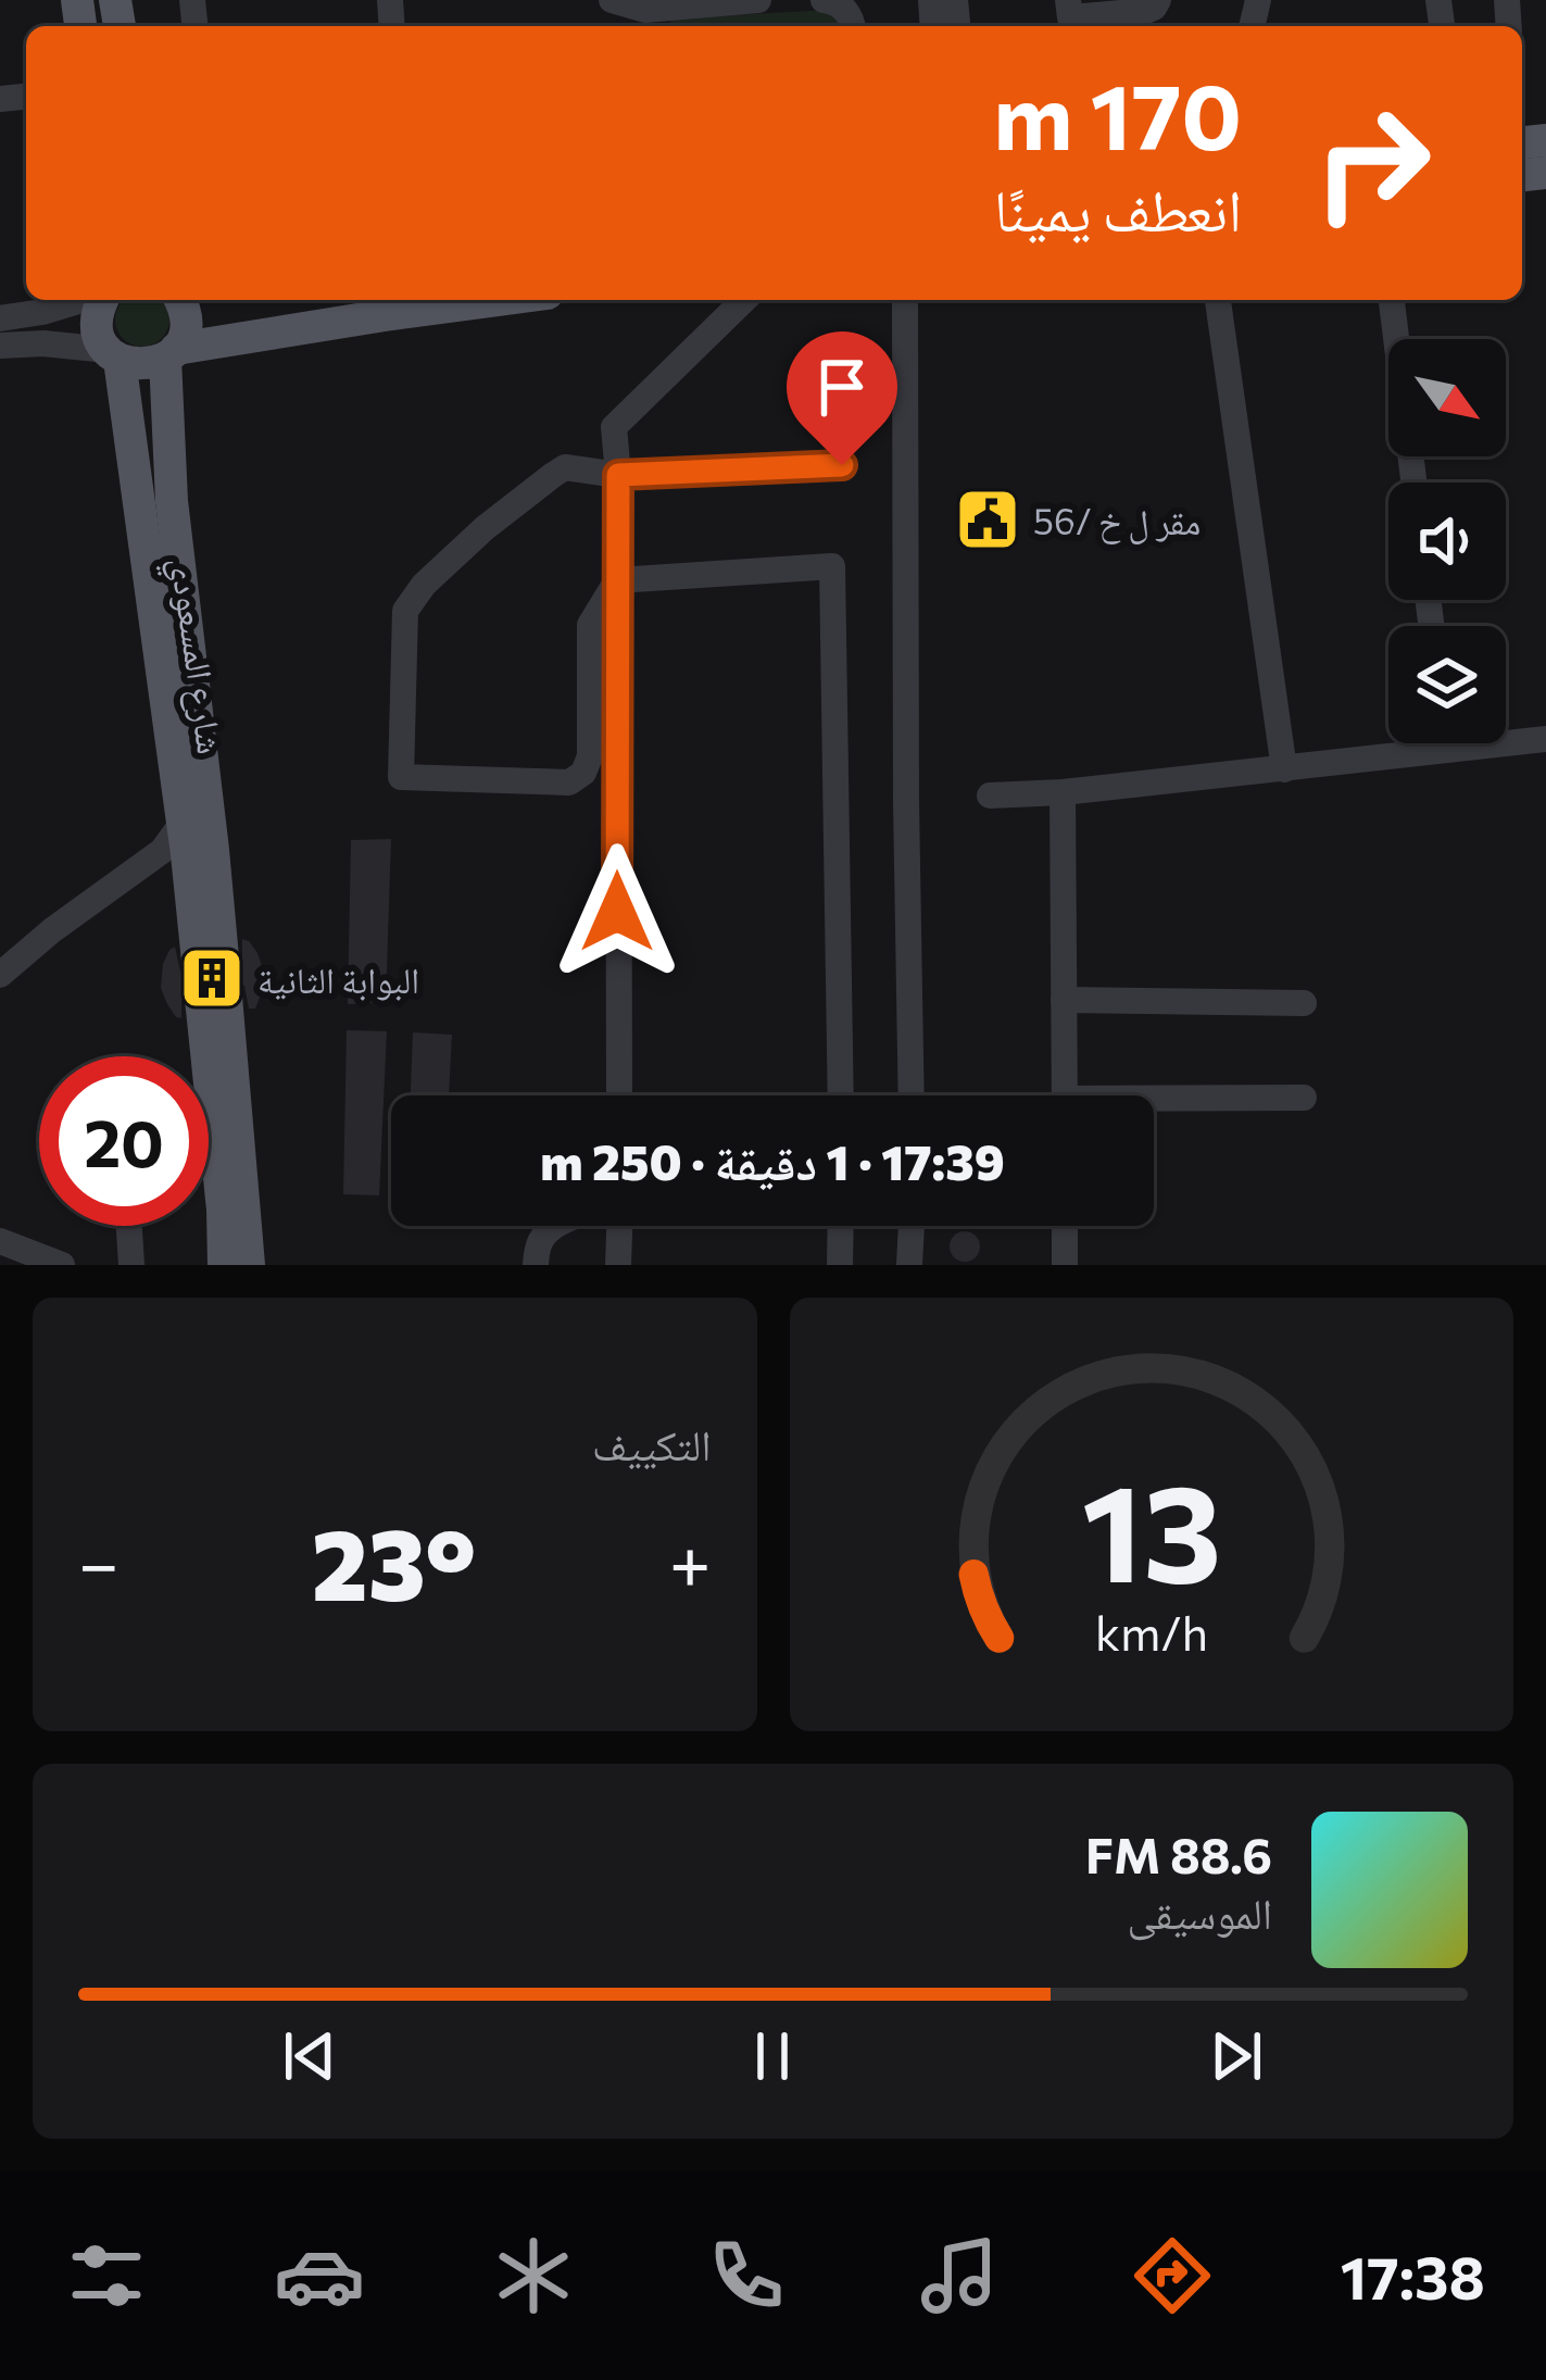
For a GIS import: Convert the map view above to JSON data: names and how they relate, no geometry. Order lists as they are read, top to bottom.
{
  "streets": {
    "main road": ["شارع المسعودي"]
  },
  "places": {
    "public building": ["مقر ل خ /56"],
    "building": ["البوابة الثانية"]
  },
  "north": "bottom right",
  "page": {
    "turn": ["170 m", "انعطف يمينًا"],
    "limit": "20",
    "trip": "17:39 · 1 دقيقة · 250 m",
    "tile": "التكييف",
    "heat": ["−", "23°", "+"],
    "song": ["88.6 FM", "الموسيقى"],
    "tabs": "17:38",
    "gauge": ["13", "km/h"]
  }
}
